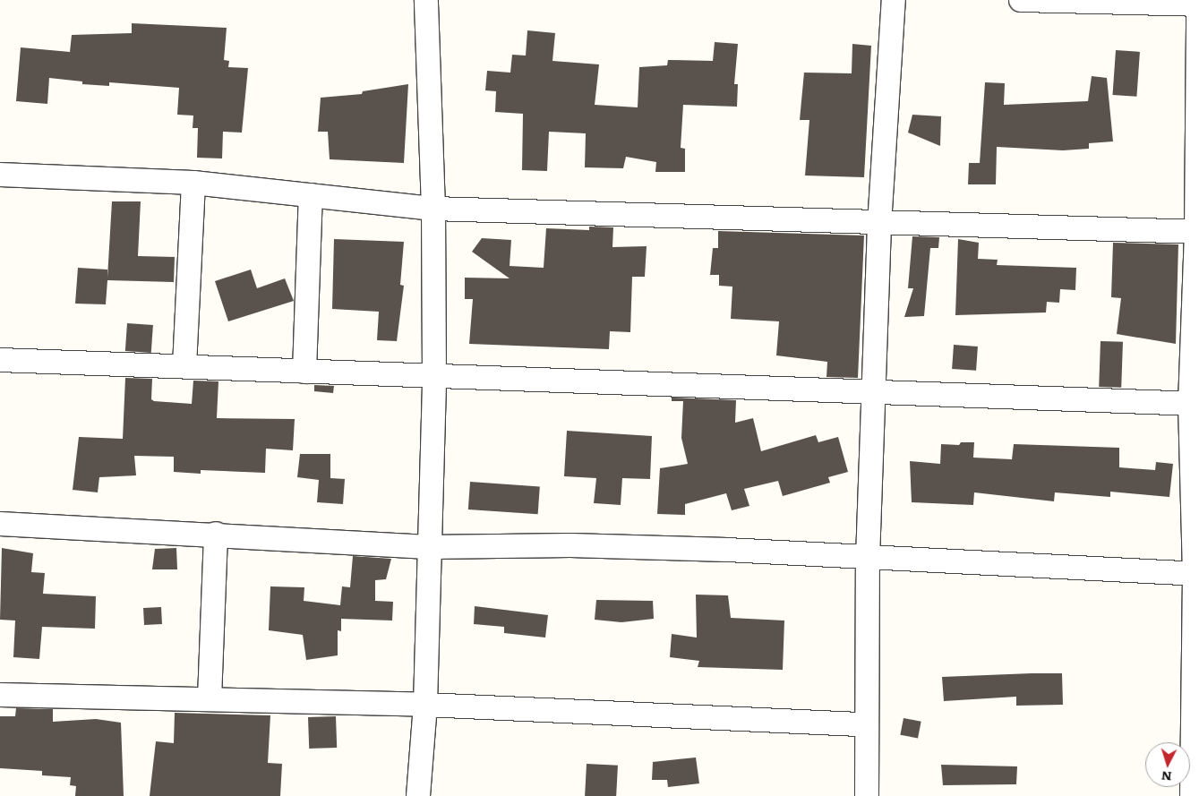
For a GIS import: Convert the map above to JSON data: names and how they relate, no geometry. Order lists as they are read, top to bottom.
{
  "north": "bottom"
}
